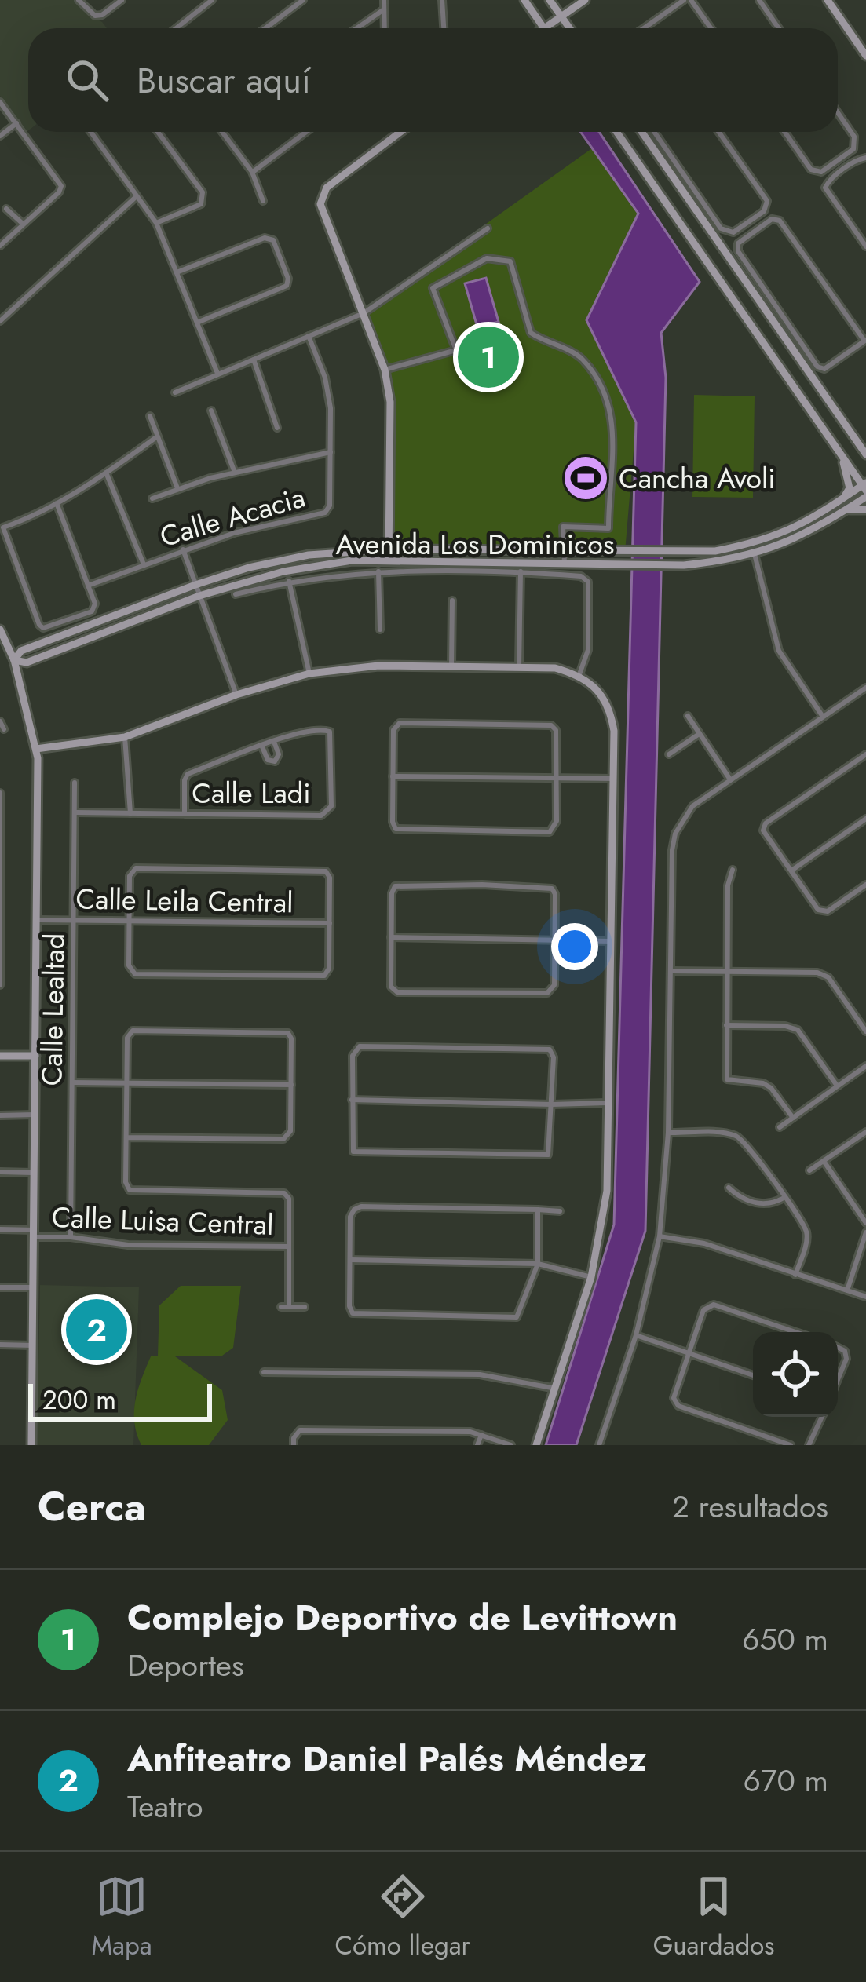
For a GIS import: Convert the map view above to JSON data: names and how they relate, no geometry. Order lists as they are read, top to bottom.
{
  "streets": {
    "street": [
      "Calle Acacia",
      "Avenida Los Dominicos",
      "Calle Ladi",
      "Calle Leila Central",
      "Calle Lealtad",
      "Calle Luisa Central"
    ]
  },
  "crossings": [
    ["Calle Ladi", "Calle Lealtad"],
    ["Calle Leila Central", "Calle Lealtad"],
    ["Calle Lealtad", "Calle Luisa Central"]
  ],
  "places": {
    "sports": ["Cancha Avoli"]
  },
  "scale_bar": "200 m",
  "page": {
    "search": "Buscar aquí",
    "pins": ["1", "2"],
    "scale": "200 m",
    "heading": ["Cerca", "2 resultados"],
    "list": [
      {
        "mark": "1",
        "name": "Complejo Deportivo de Levittown",
        "note": "Deportes",
        "value": "650 m"
      },
      {
        "mark": "2",
        "name": "Anfiteatro Daniel Palés Méndez",
        "note": "Teatro",
        "value": "670 m"
      }
    ],
    "nav": ["Mapa", "Cómo llegar", "Guardados"]
  }
}
